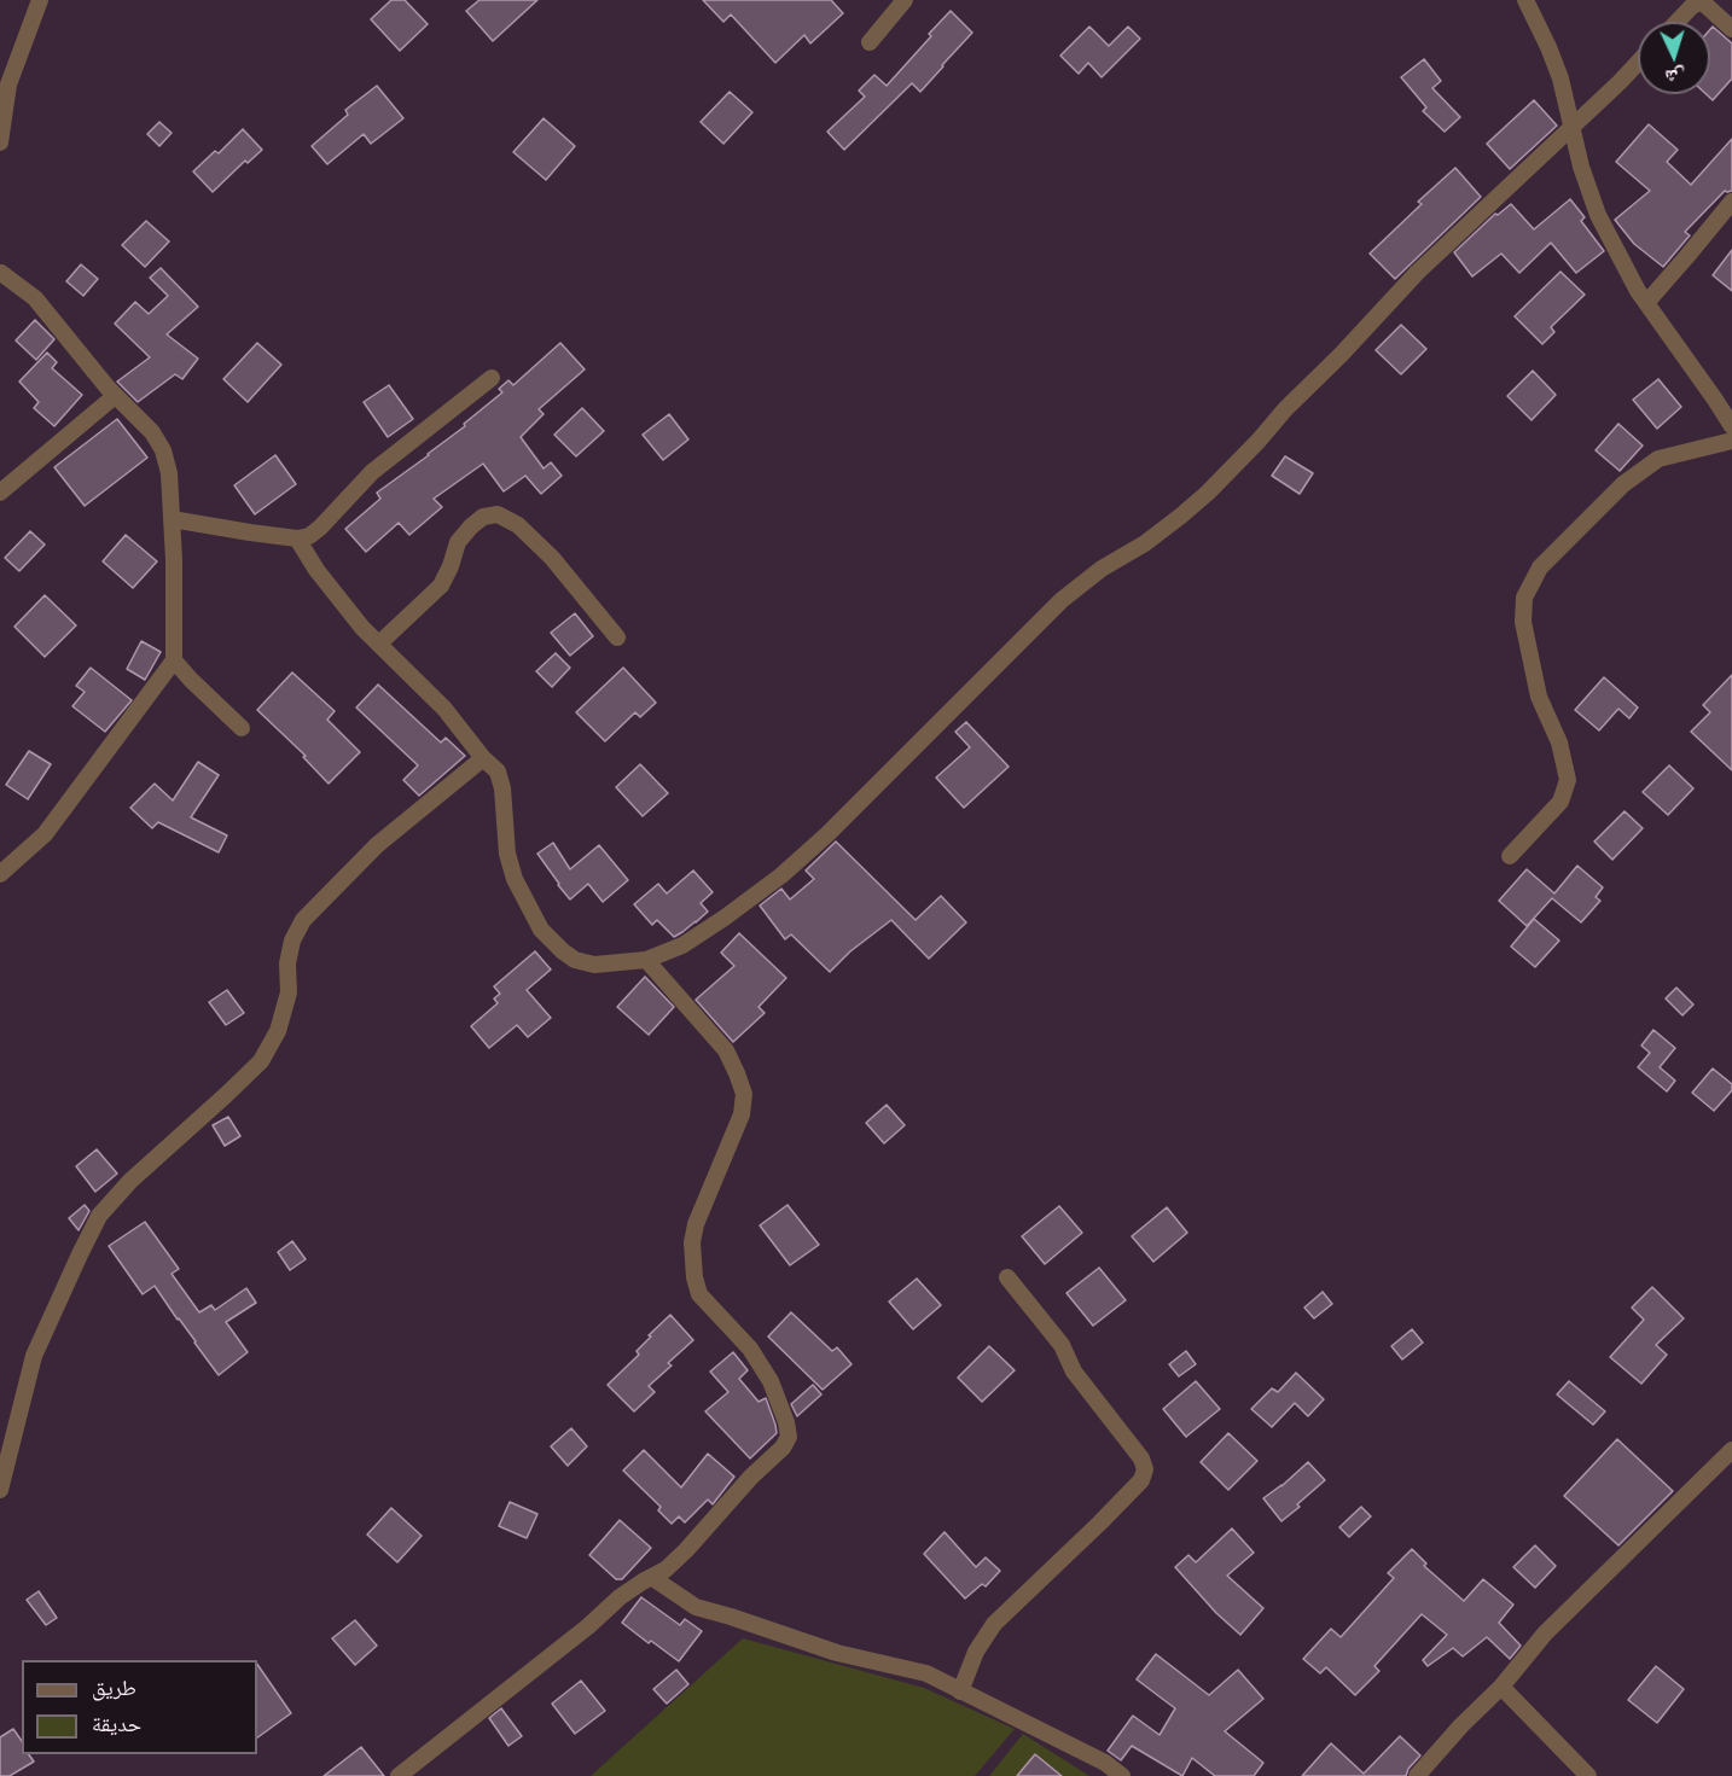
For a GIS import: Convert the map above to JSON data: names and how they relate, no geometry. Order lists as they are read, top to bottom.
{
  "legend": ["طريق", "حديقة"],
  "north": "bottom"
}
